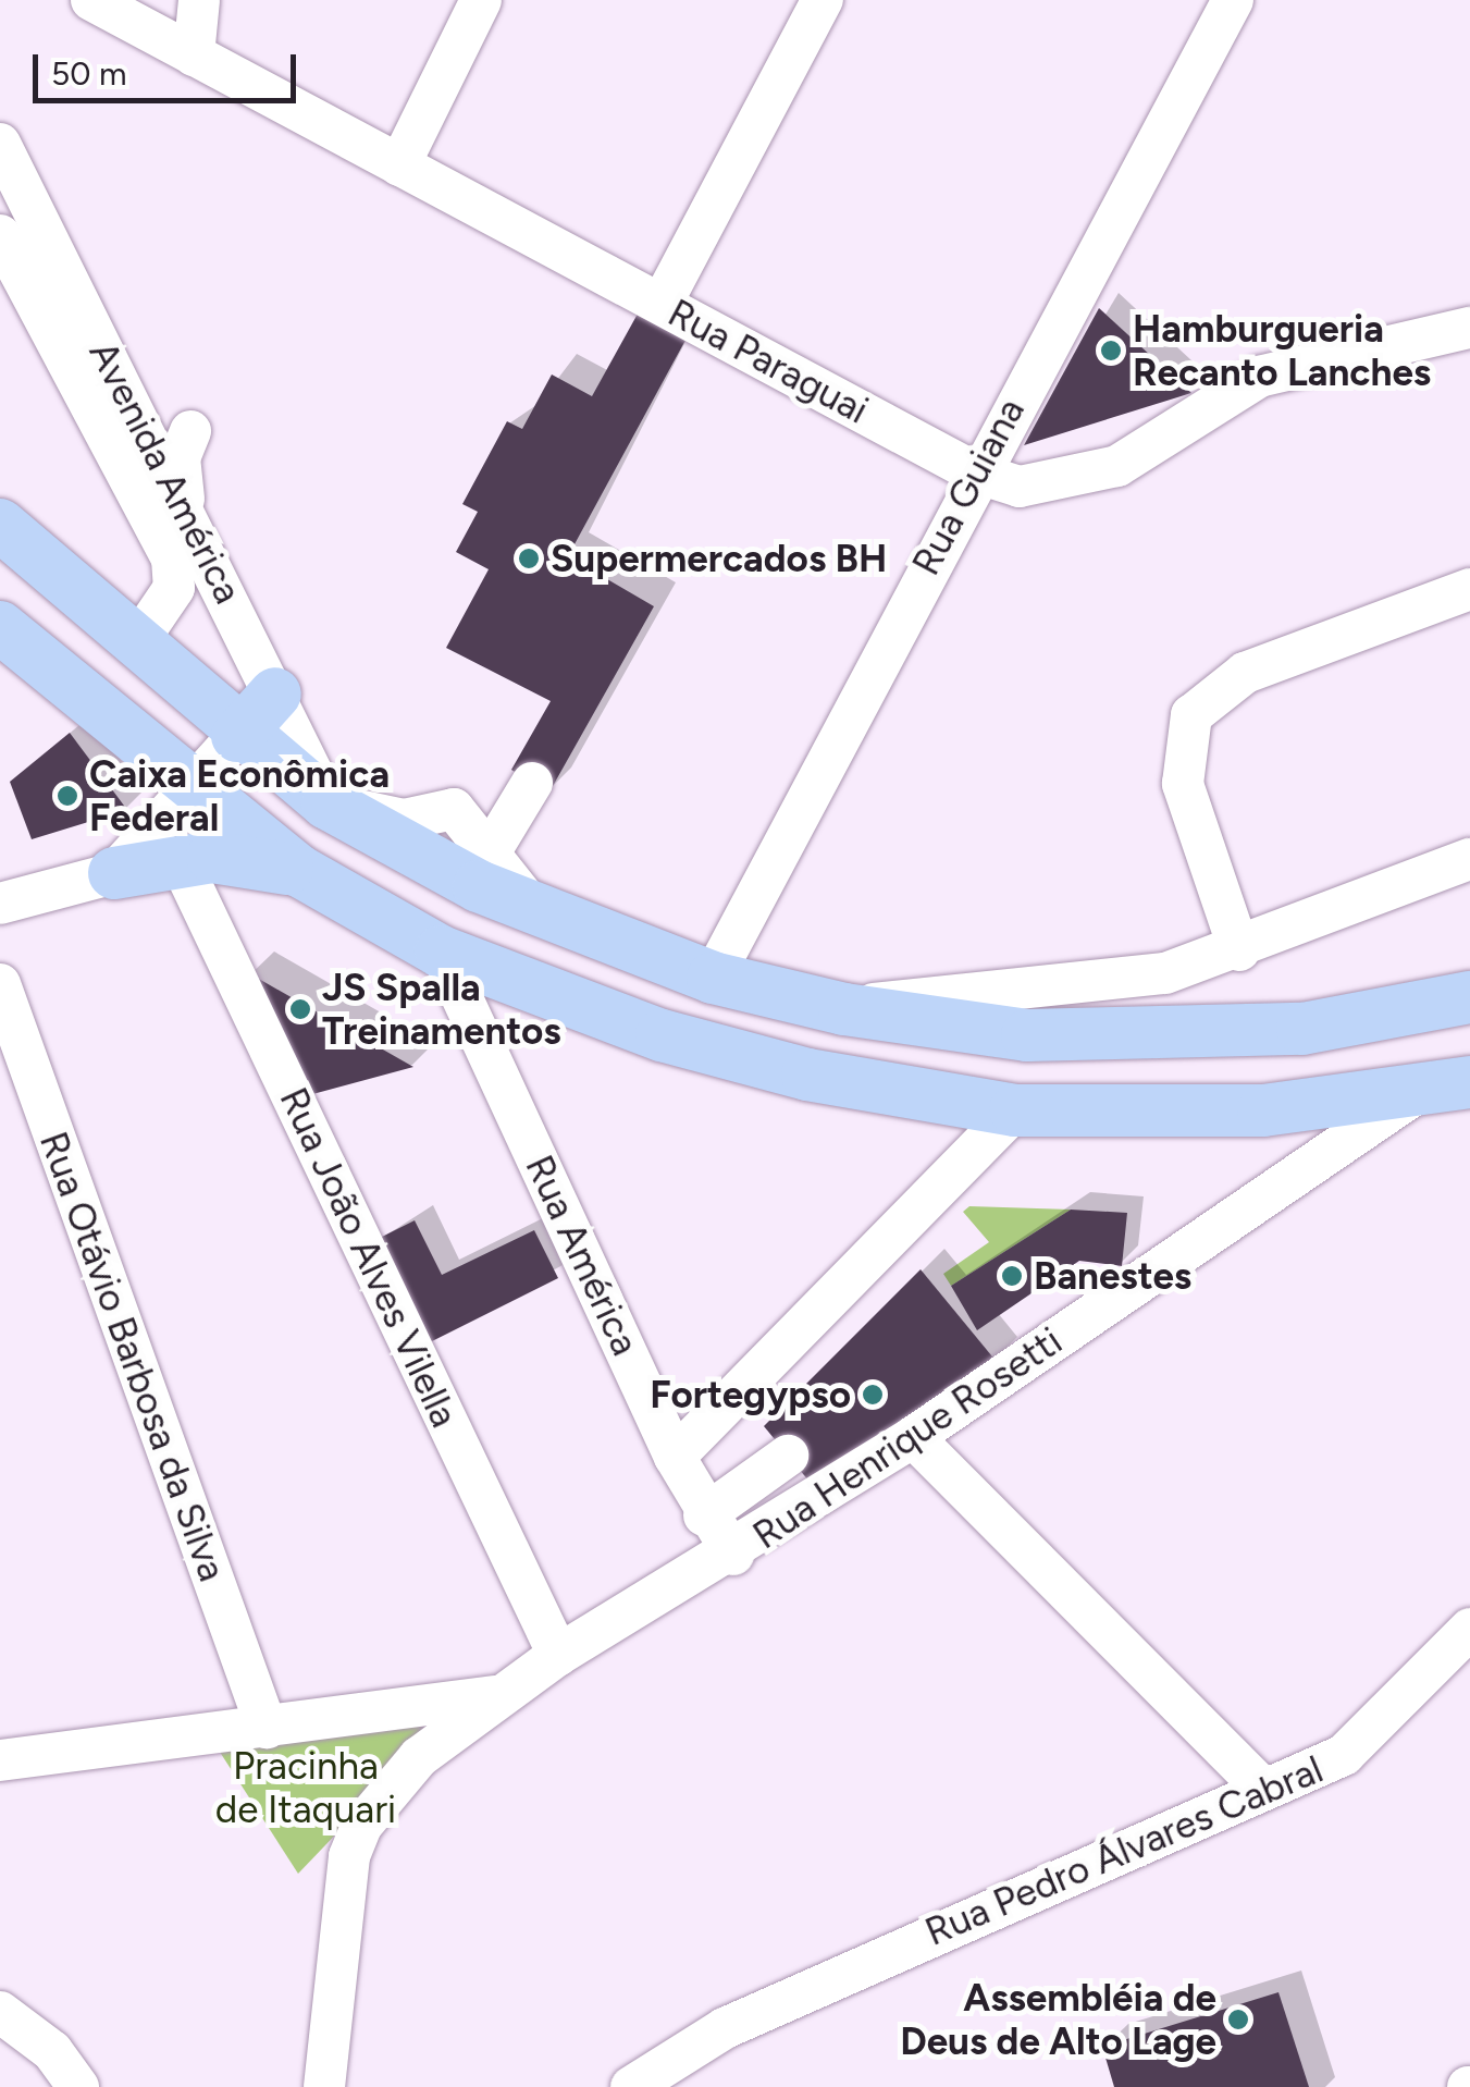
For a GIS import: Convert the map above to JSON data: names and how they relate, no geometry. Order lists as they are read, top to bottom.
{
  "streets": {
    "street": [
      "Rua Paraguai",
      "Avenida América",
      "Rua Guiana",
      "Rua América",
      "Rua João Alves Vilella",
      "Rua Otávio Barbosa da Silva",
      "Rua Henrique Rosetti",
      "Rua Pedro Álvares Cabral"
    ]
  },
  "crossings": [
    ["Rua Paraguai", "Rua Guiana"],
    ["Rua América", "Rua Henrique Rosetti"],
    ["Rua João Alves Vilella", "Rua Henrique Rosetti"]
  ],
  "parks": ["Pracinha de Itaquari"],
  "places": [
    "Hamburgueria Recanto Lanches",
    "Supermercados BH",
    "Caixa Econômica Federal",
    "JS Spalla Treinamentos",
    "Banestes",
    "Fortegypso",
    "Assembléia de Deus de Alto Lage"
  ],
  "scale_bar": "50 m"
}
